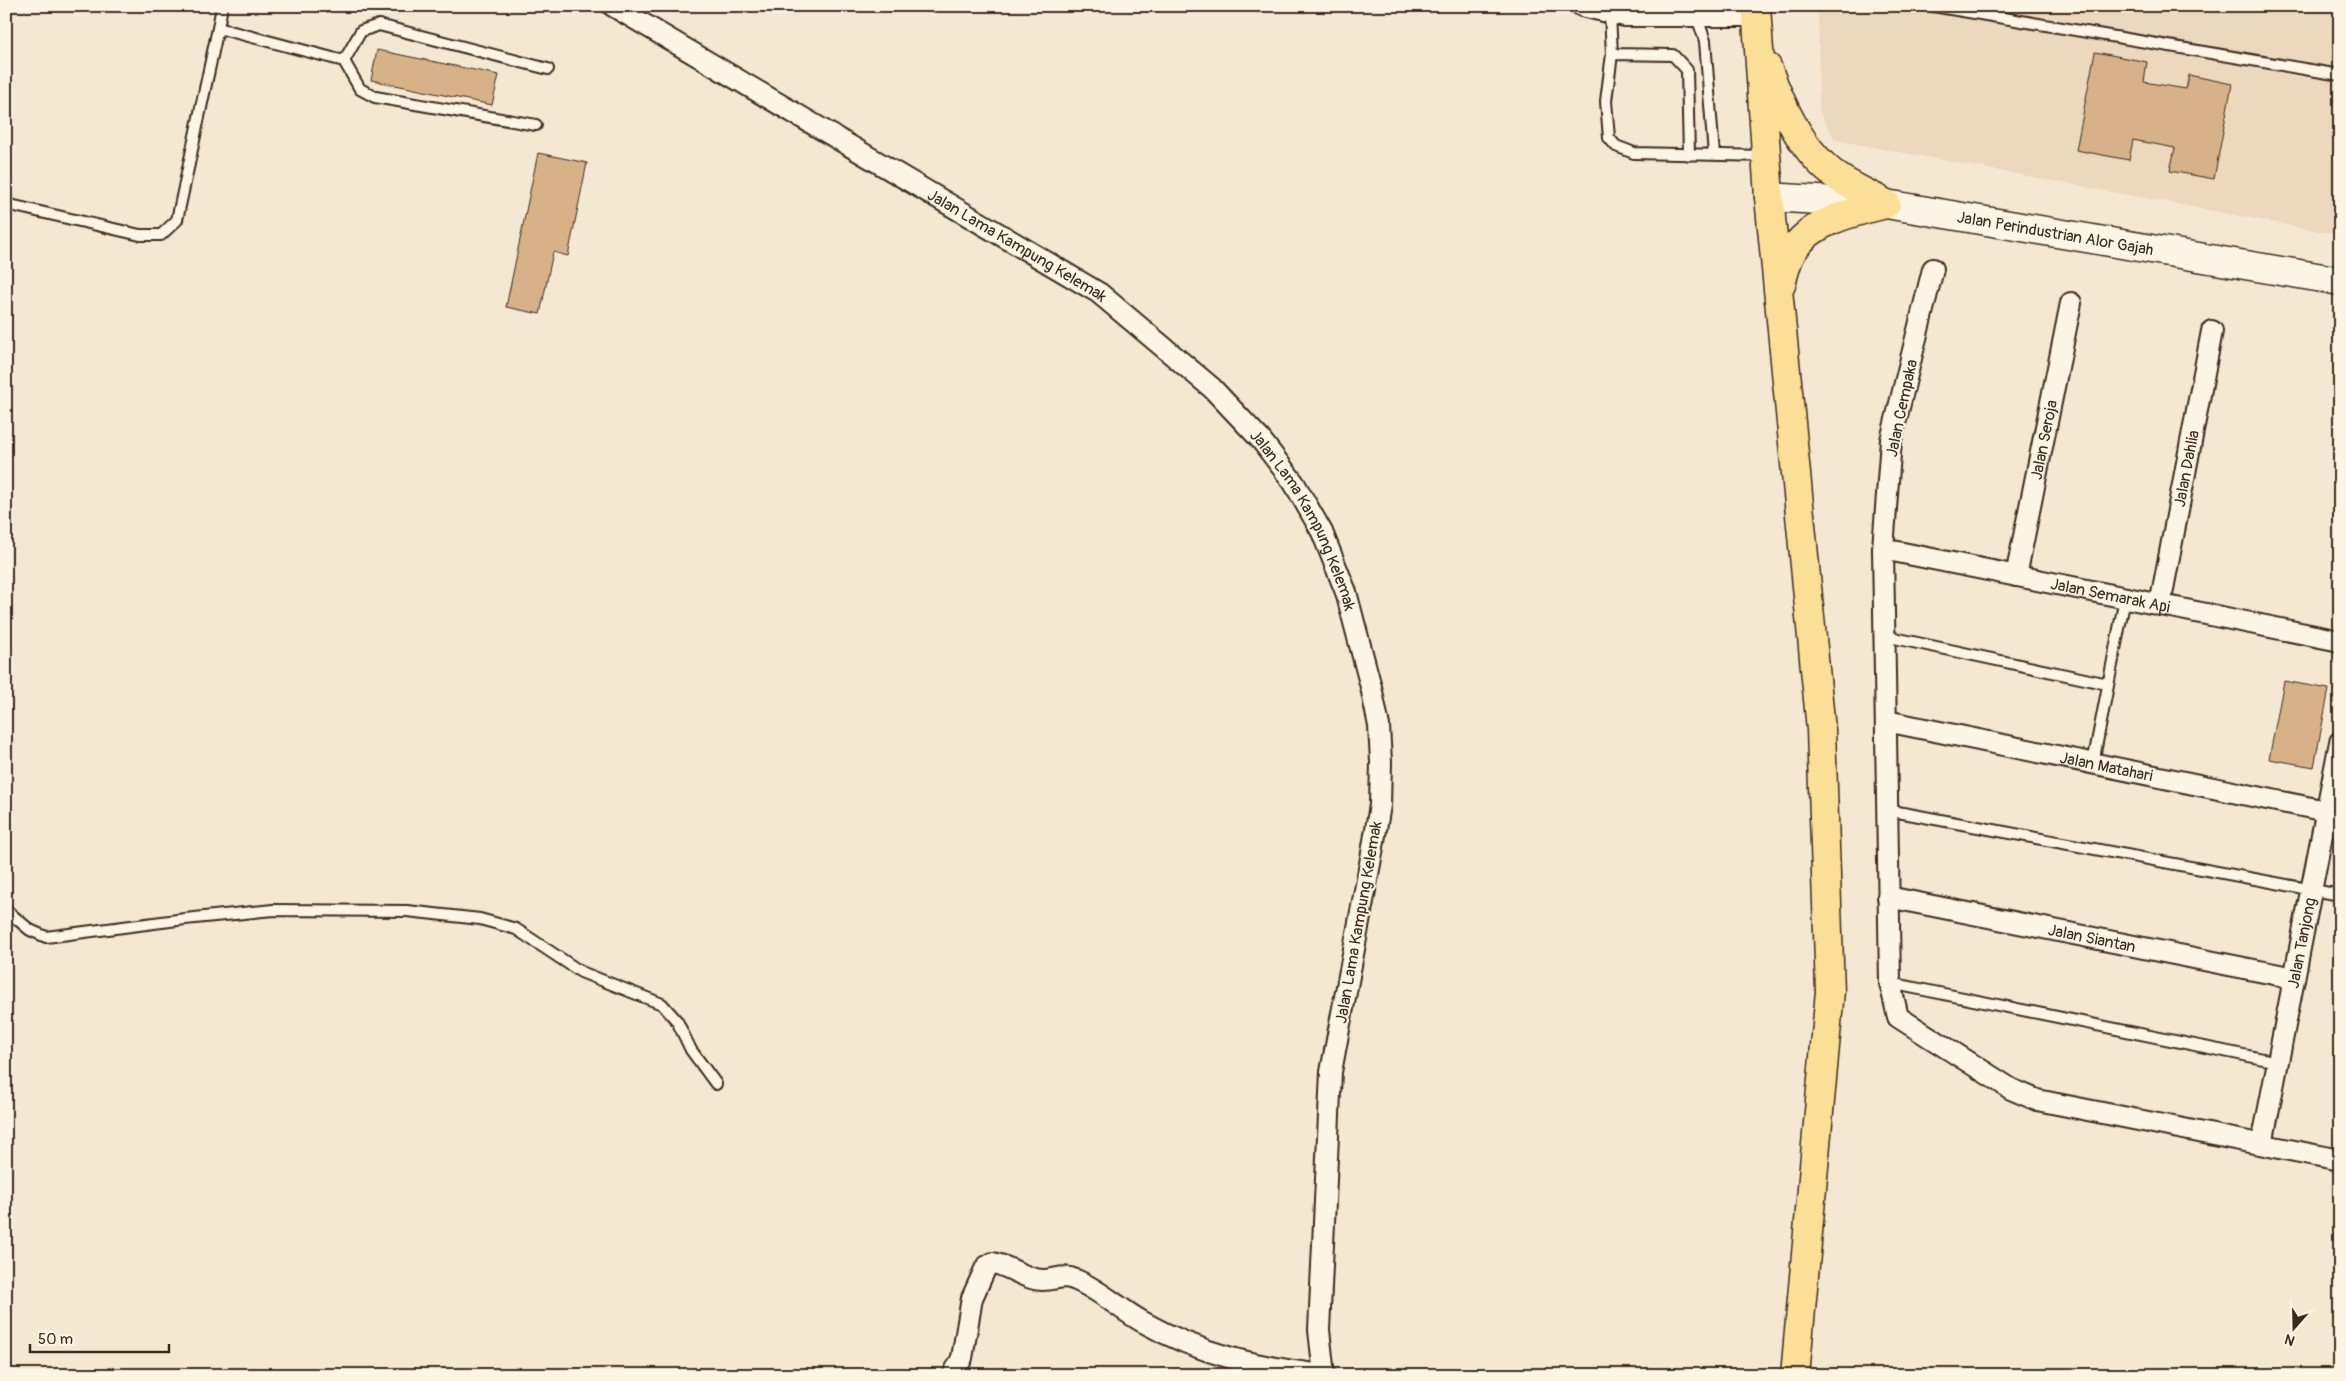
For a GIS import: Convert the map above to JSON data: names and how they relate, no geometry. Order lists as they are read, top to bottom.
{
  "streets": {
    "street": [
      "Jalan Perindustrian Alor Gajah",
      "Jalan Lama Kampung Kelemak",
      "Jalan Cempaka",
      "Jalan Seroja",
      "Jalan Dahlia",
      "Jalan Semarak Api",
      "Jalan Matahari",
      "Jalan Siantan",
      "Jalan Tanjong"
    ]
  },
  "crossings": [
    ["Jalan Cempaka", "Jalan Semarak Api"],
    ["Jalan Cempaka", "Jalan Matahari"],
    ["Jalan Cempaka", "Jalan Siantan"],
    ["Jalan Cempaka", "Jalan Tanjong"],
    ["Jalan Seroja", "Jalan Semarak Api"],
    ["Jalan Dahlia", "Jalan Semarak Api"],
    ["Jalan Matahari", "Jalan Tanjong"],
    ["Jalan Siantan", "Jalan Tanjong"]
  ],
  "scale_bar": "50 m",
  "north": "bottom"
}
